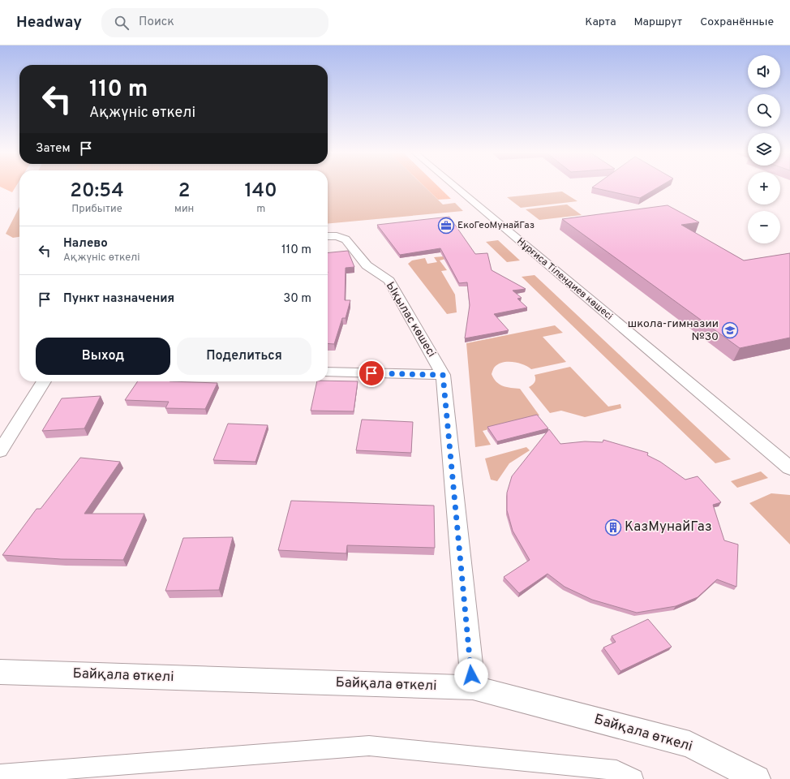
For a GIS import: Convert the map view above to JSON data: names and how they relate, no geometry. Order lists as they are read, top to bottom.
{
  "streets": {
    "street": ["Нұрғиса Тілендиев көшесі", "Ықылас көшесі", "Байқала өткелі"]
  },
  "crossings": [
    ["Ықылас көшесі", "Байқала өткелі"]
  ],
  "places": {
    "office": ["ЕкоГеоМунайГаз"],
    "school or university": ["школа-гимназии №30"],
    "building": ["КазМунайГаз"]
  },
  "page": {
    "header": "Headway",
    "search": "Поиск",
    "nav": ["Карта", "Маршрут", "Сохранённые"],
    "map_buttons": ["+", "−"],
    "turn": ["110 m", "Ақжүніс өткелі"],
    "then": "Затем",
    "eta": [
      "20:54",
      "Прибытие",
      "2",
      "мин",
      "140",
      "m"
    ],
    "list": [
      {
        "name": "Налево",
        "note": "Ақжүніс өткелі",
        "value": "110 m"
      },
      {
        "name": "Пункт назначения",
        "value": "30 m"
      }
    ],
    "buttons": ["Выход", "Поделиться"]
  }
}
